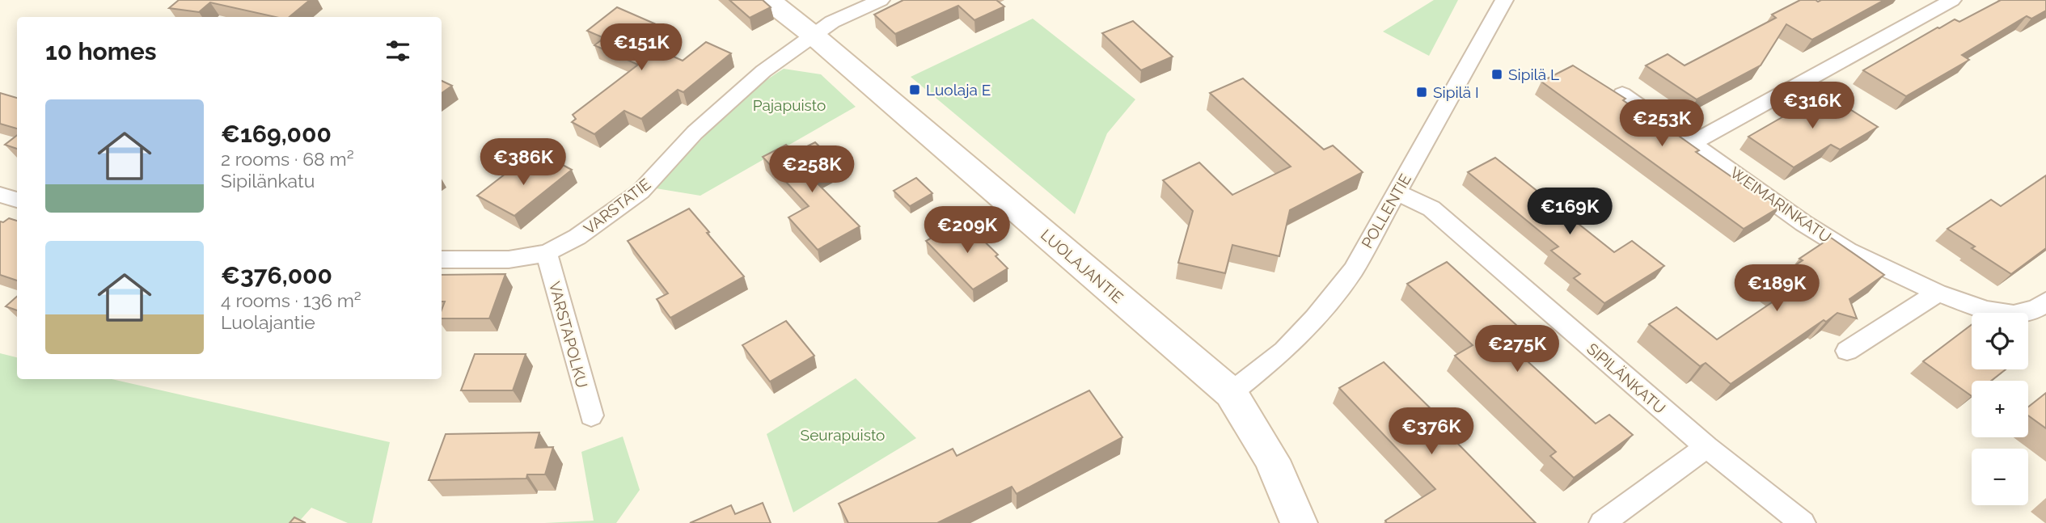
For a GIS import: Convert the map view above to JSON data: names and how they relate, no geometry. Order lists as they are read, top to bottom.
{
  "streets": {
    "main road": ["LUOLAJANTIE"],
    "street": [
      "WEIMARINKATU",
      "VARSTATIE",
      "POLLENTIE",
      "VARSTAPOLKU",
      "SIPILÄNKATU"
    ]
  },
  "crossings": [
    ["VARSTATIE", "LUOLAJANTIE"],
    ["VARSTATIE", "VARSTAPOLKU"],
    ["POLLENTIE", "LUOLAJANTIE"],
    ["POLLENTIE", "SIPILÄNKATU"]
  ],
  "parks": ["Pajapuisto", "Seurapuisto"],
  "places": {
    "transit": ["Sipilä L", "Luolaja E", "Sipilä I"]
  },
  "page": {
    "heading": "10 homes",
    "price": [
      "€151K",
      "€316K",
      "€253K",
      "€386K",
      "€258K",
      "€169K",
      "€209K",
      "€189K",
      "€275K",
      "€376K"
    ],
    "list": [
      {
        "name": "€169,000",
        "note": "2 rooms · 68 m² · Sipilänkatu"
      },
      {
        "name": "€376,000",
        "note": "4 rooms · 136 m² · Luolajantie"
      }
    ],
    "map_buttons": ["+", "−"]
  }
}
